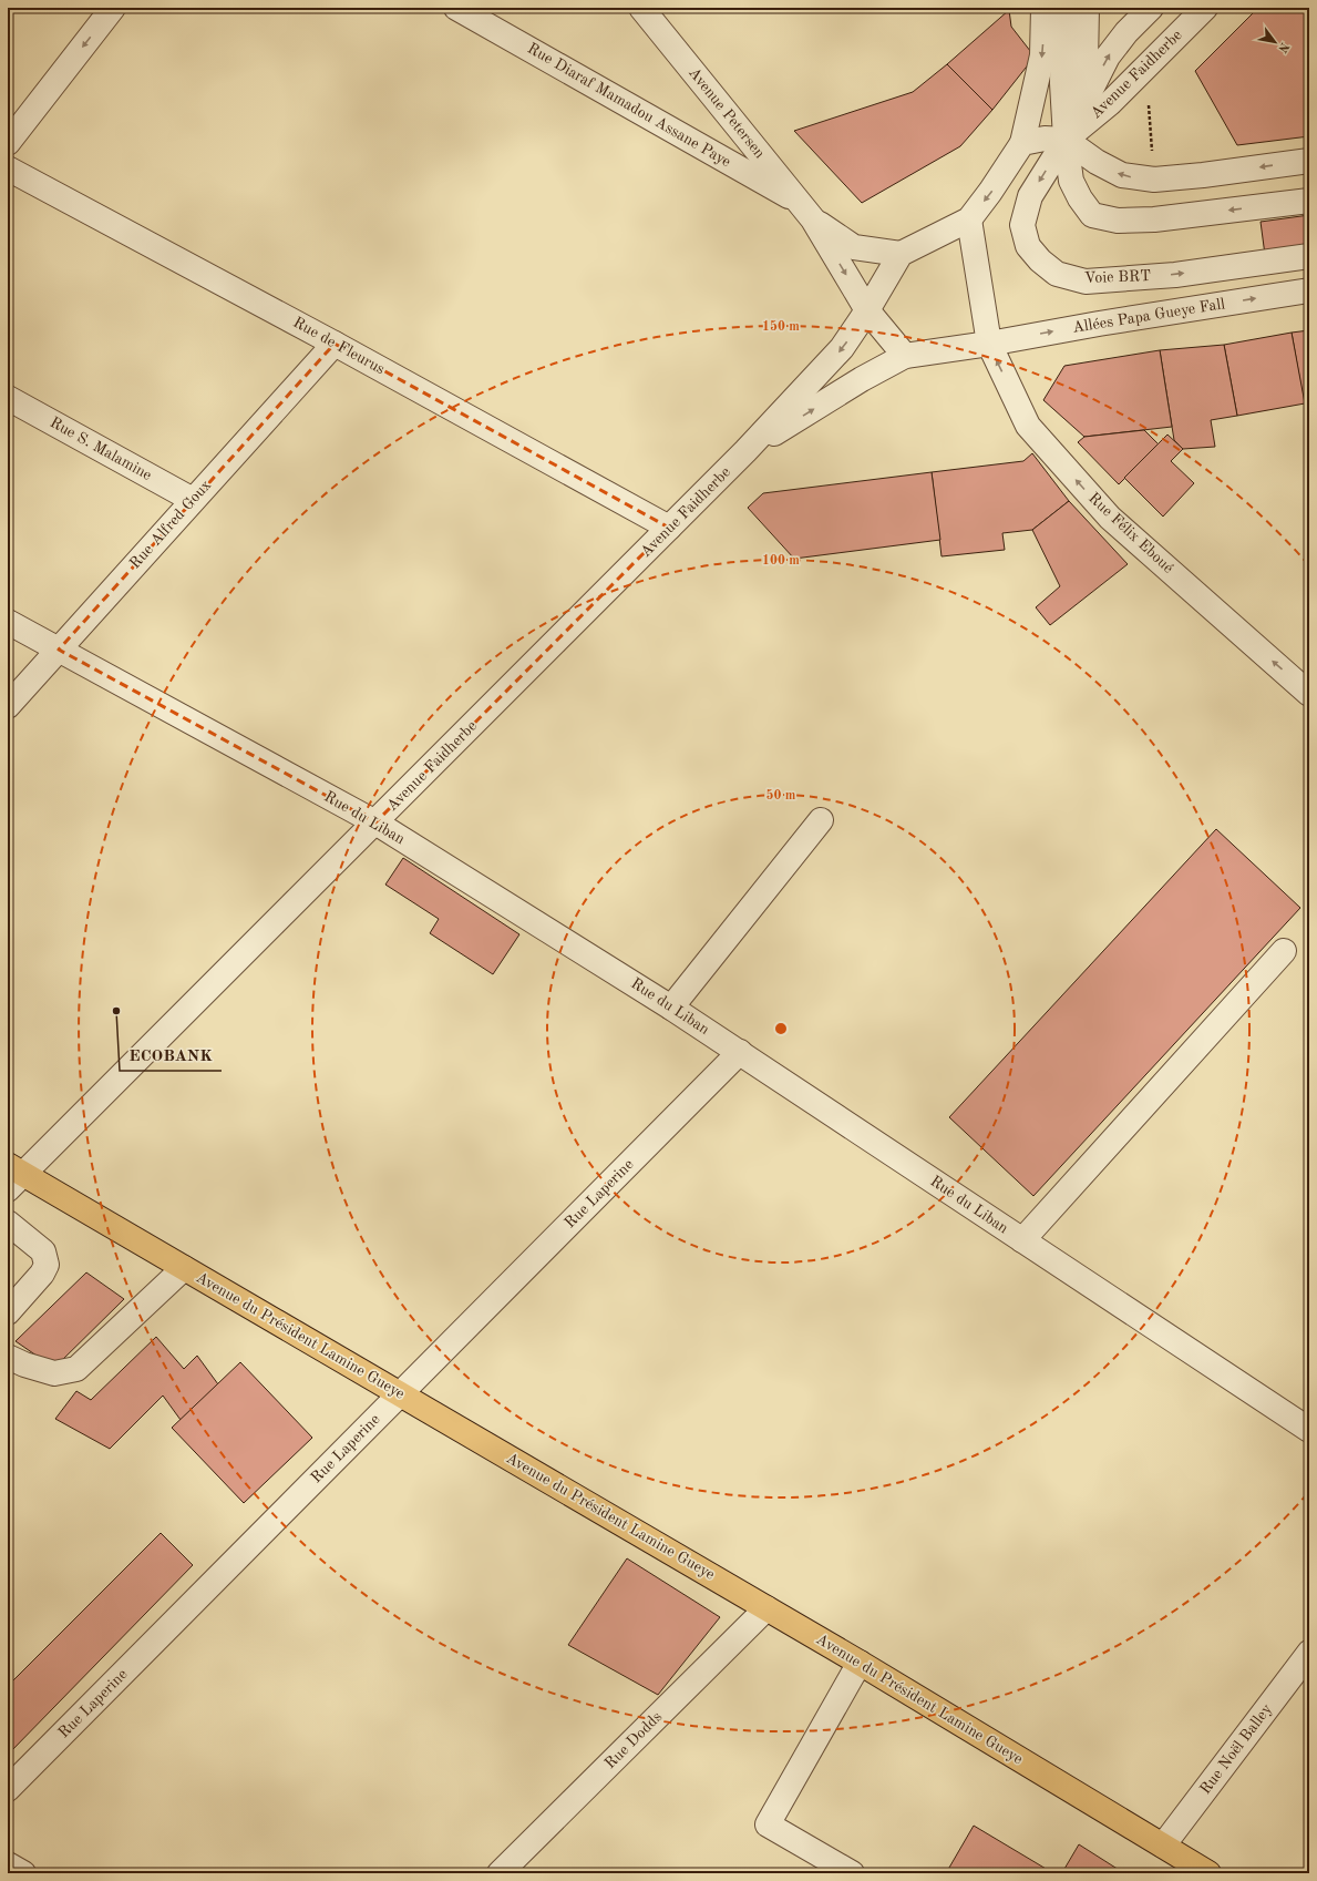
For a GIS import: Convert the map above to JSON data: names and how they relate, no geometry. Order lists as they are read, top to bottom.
{
  "streets": {
    "main road": ["Avenue du Président Lamine Gueye"],
    "street": [
      "Avenue Faidherbe",
      "Rue Diaraf Mamadou Assane Paye",
      "Avenue Petersen",
      "Voie BRT",
      "Allées Papa Gueye Fall",
      "Rue de Fleurus",
      "Rue S. Malamine",
      "Rue Alfred Goux",
      "Rue Félix Eboué",
      "Rue du Liban",
      "Rue Laperine",
      "Rue Dodds",
      "Rue Noël Balley"
    ]
  },
  "crossings": [
    ["Avenue Faidherbe", "Avenue Petersen"],
    ["Avenue Faidherbe", "Voie BRT"],
    ["Avenue Faidherbe", "Allées Papa Gueye Fall"],
    ["Avenue Faidherbe", "Rue de Fleurus"],
    ["Avenue Faidherbe", "Rue du Liban"],
    ["Avenue Faidherbe", "Avenue du Président Lamine Gueye"],
    ["Rue Diaraf Mamadou Assane Paye", "Avenue Petersen"],
    ["Avenue Petersen", "Allées Papa Gueye Fall"],
    ["Allées Papa Gueye Fall", "Rue Félix Eboué"],
    ["Rue de Fleurus", "Rue Alfred Goux"],
    ["Rue S. Malamine", "Rue Alfred Goux"],
    ["Rue Alfred Goux", "Rue du Liban"],
    ["Rue du Liban", "Rue Laperine"],
    ["Rue Laperine", "Avenue du Président Lamine Gueye"],
    ["Avenue du Président Lamine Gueye", "Rue Dodds"],
    ["Avenue du Président Lamine Gueye", "Rue Noël Balley"]
  ],
  "one_way": ["Rue Félix Eboué"],
  "places": ["ECOBANK"],
  "north": "bottom right",
  "rings": ["150 m", "100 m", "50 m"]
}
